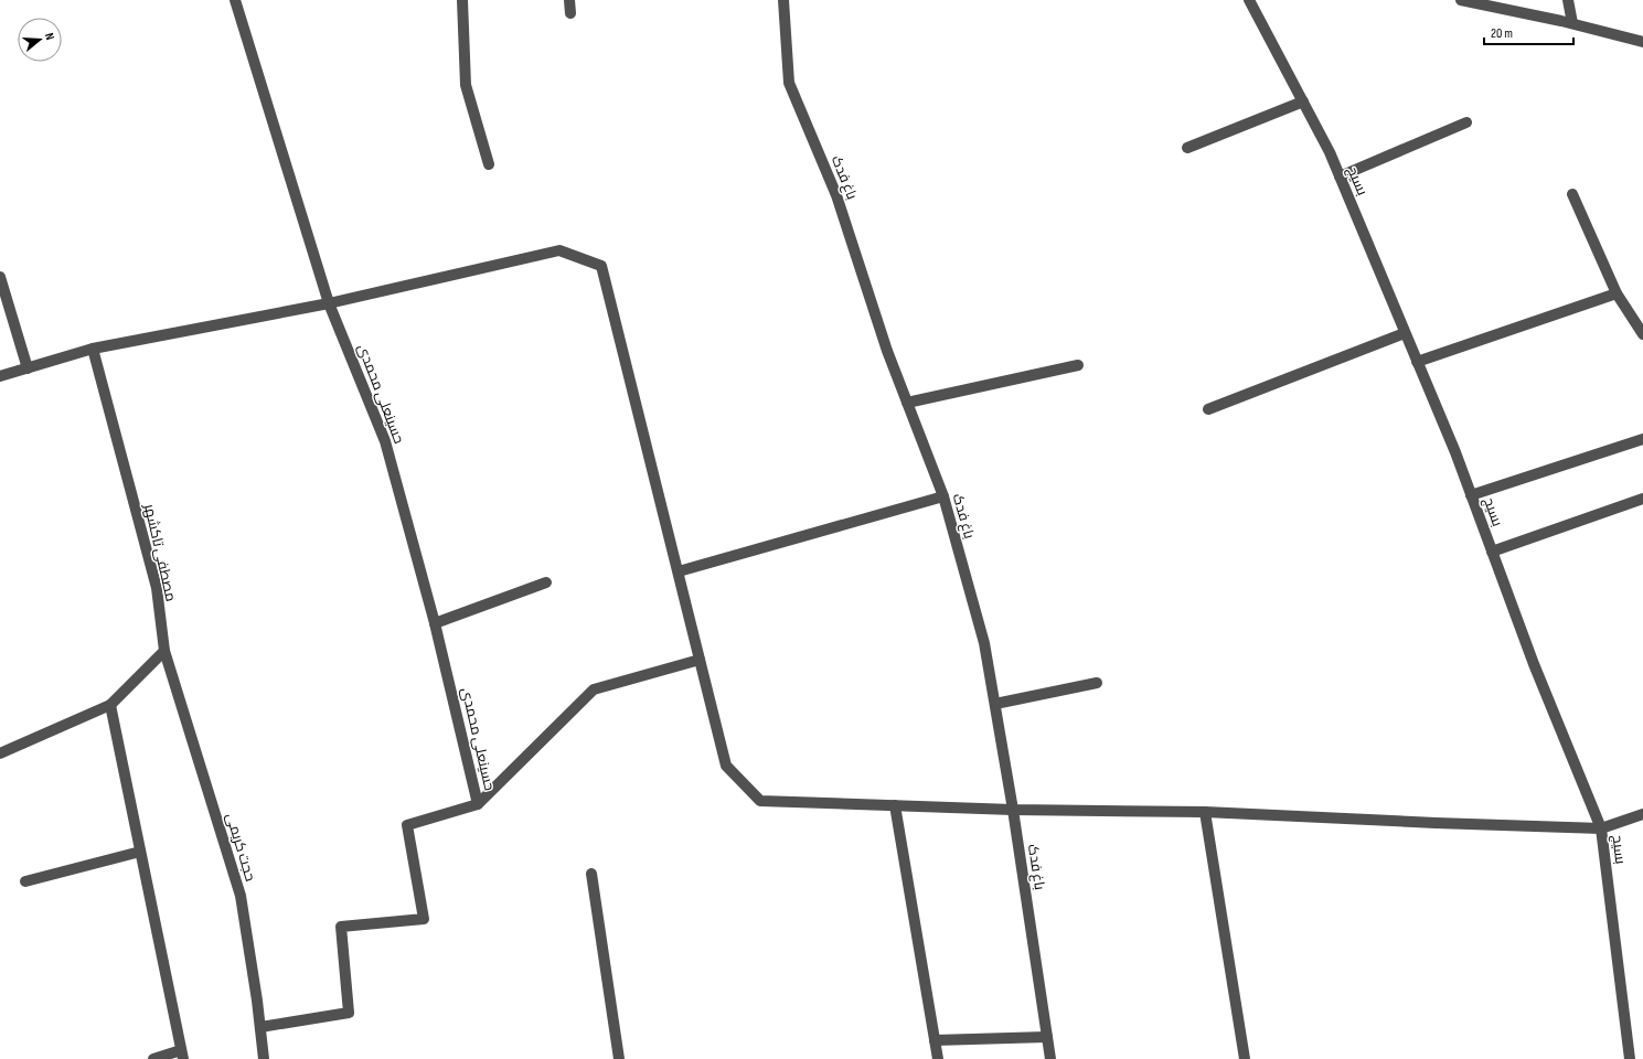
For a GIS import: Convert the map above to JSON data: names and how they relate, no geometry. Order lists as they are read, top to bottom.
{
  "streets": {
    "street": [
      "باغ فدک",
      "بسیج",
      "حسینعلی محمدی",
      "مصطفی تاکشهر",
      "حجت کریمی"
    ]
  },
  "crossings": [
    ["مصطفی تاکشهر", "حجت کریمی"]
  ],
  "scale_bar": "20 m",
  "north": "right"
}
